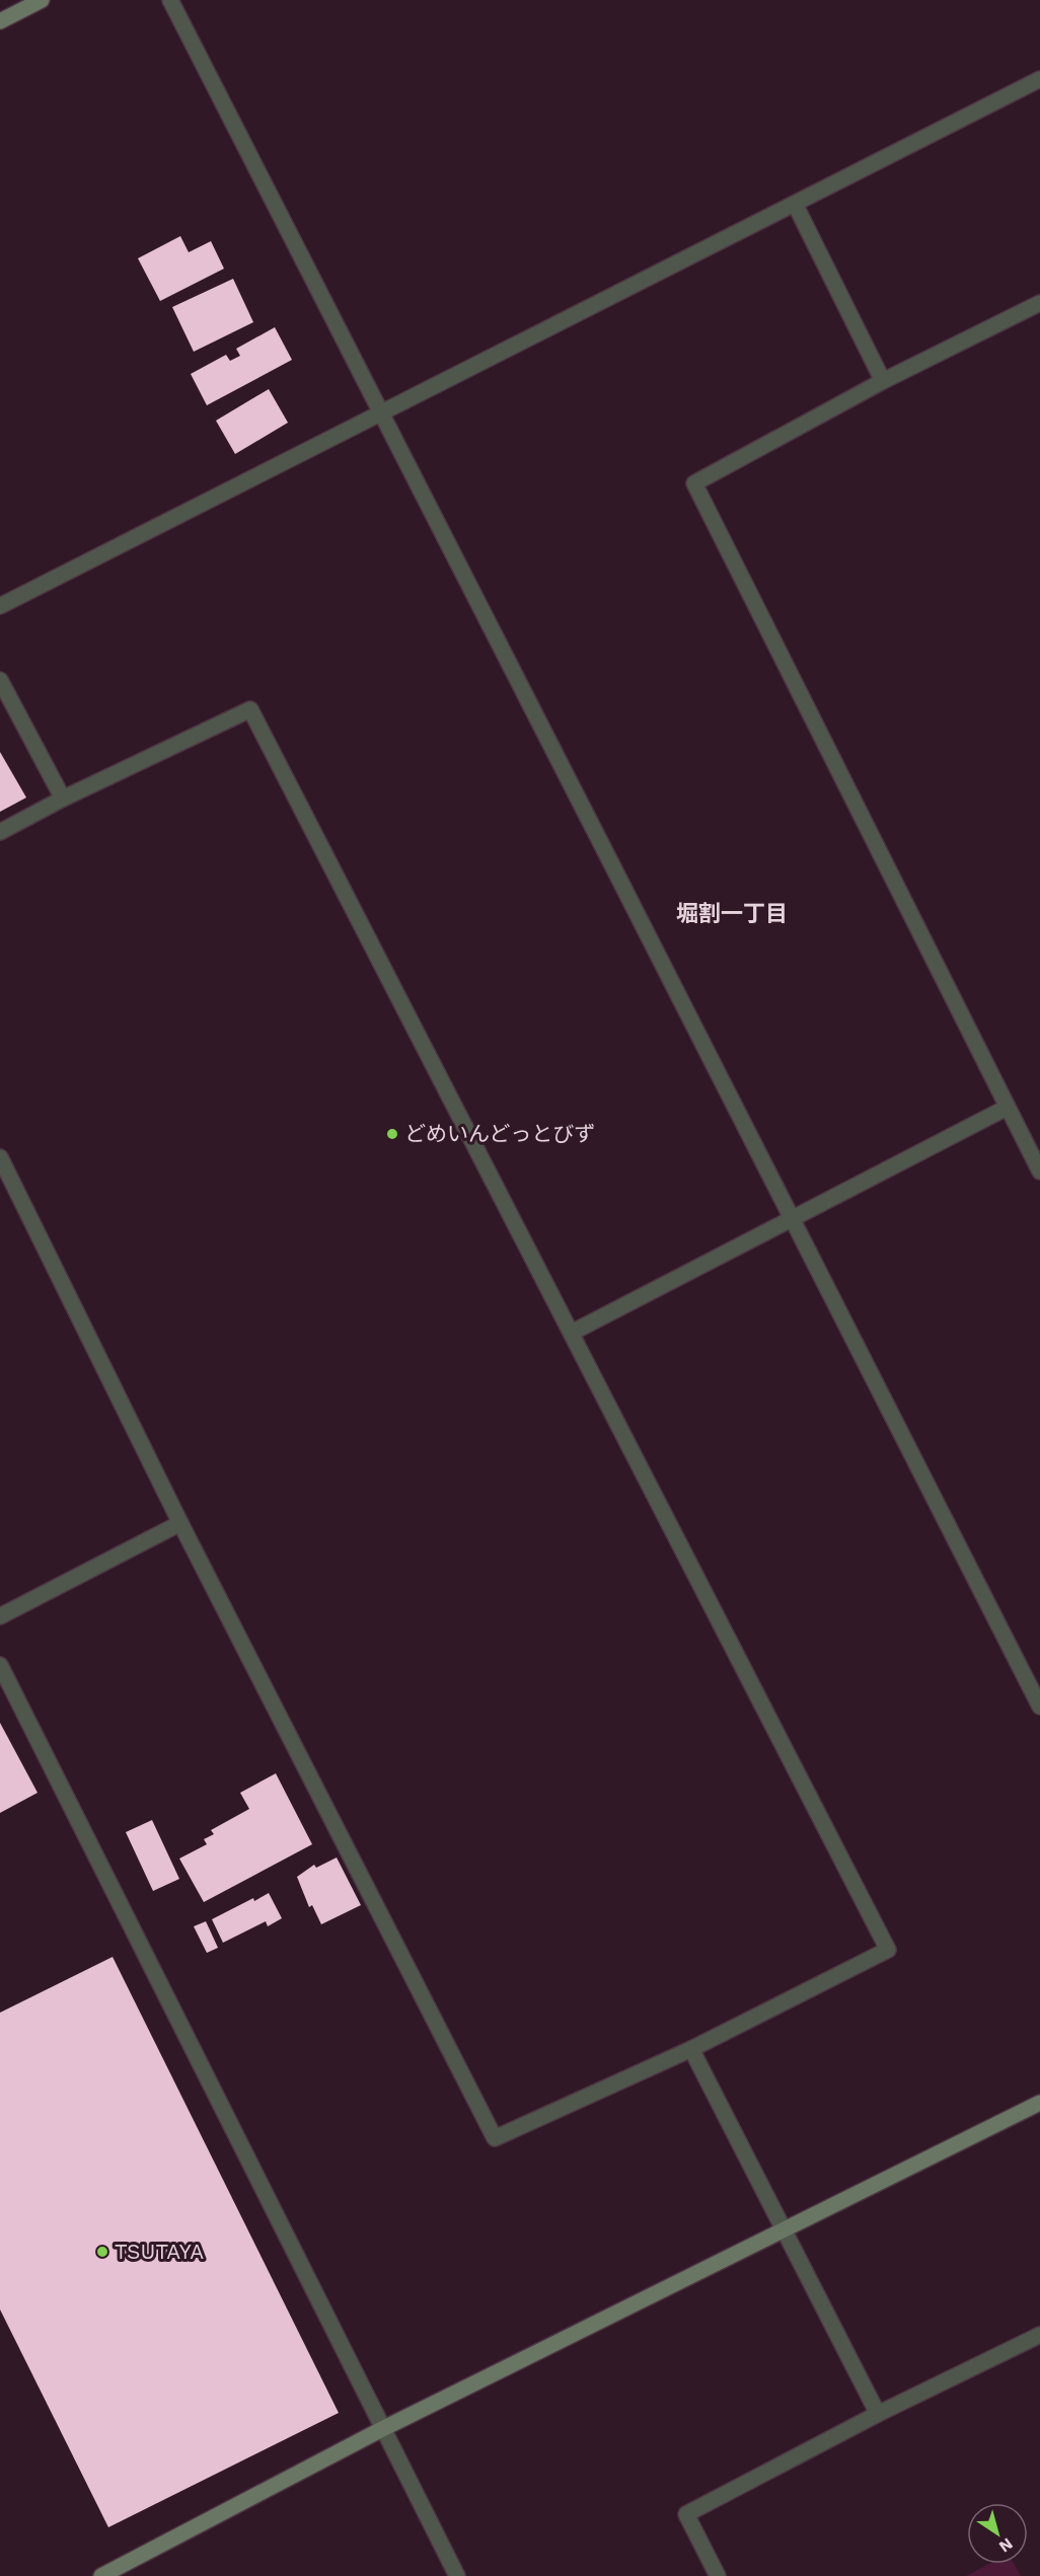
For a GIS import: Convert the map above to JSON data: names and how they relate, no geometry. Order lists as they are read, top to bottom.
{
  "districts": ["堀割一丁目"],
  "places": ["どめいんどっとびず", "TSUTAYA"],
  "north": "bottom right"
}
